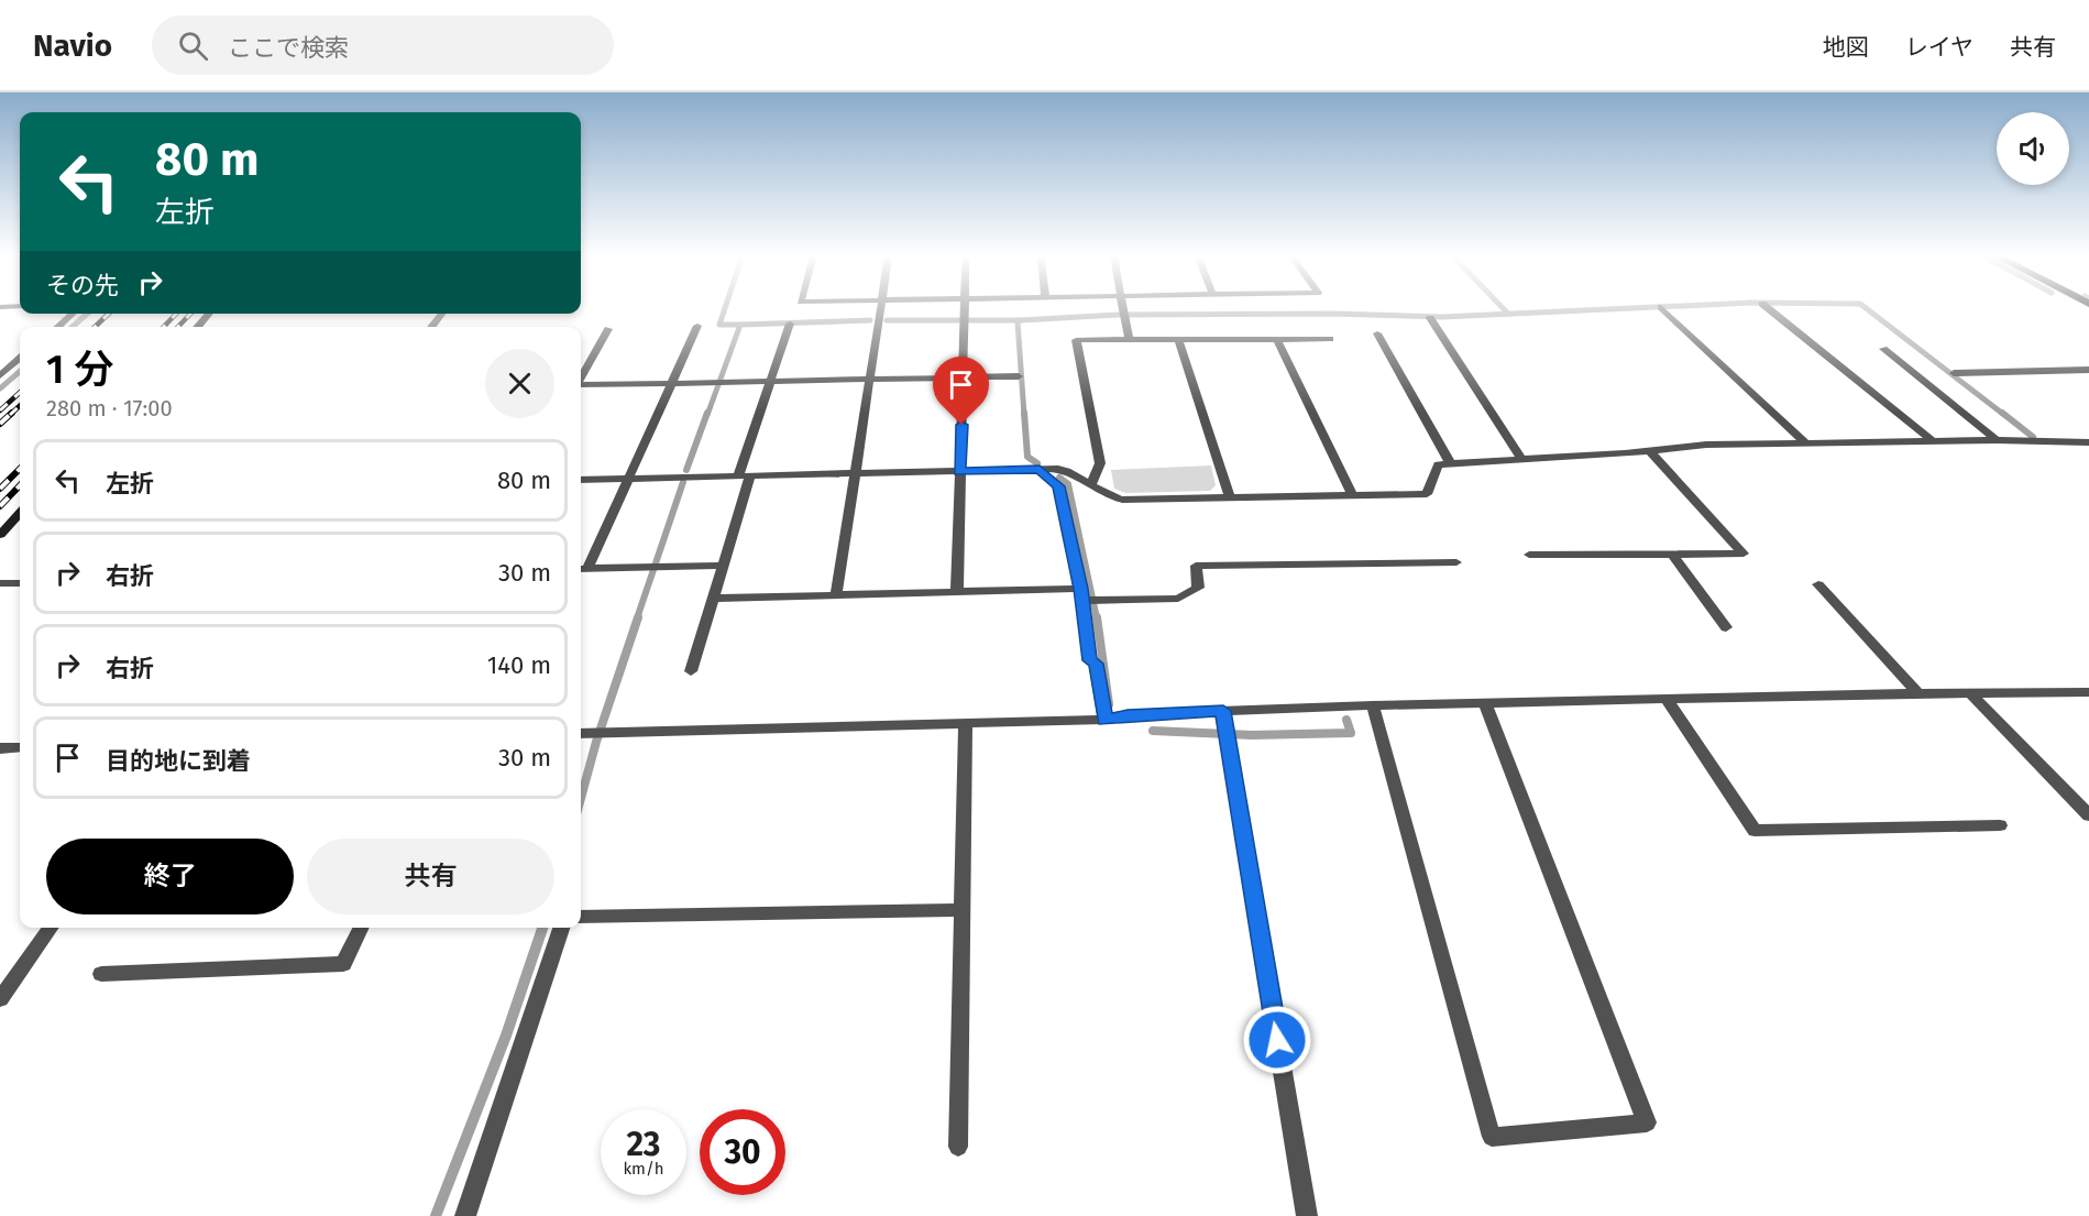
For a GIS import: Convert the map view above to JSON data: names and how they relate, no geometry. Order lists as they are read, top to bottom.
{
  "page": {
    "header": "Navio",
    "search": "ここで検索",
    "nav": ["地図", "レイヤ", "共有"],
    "turn": ["80 m", "左折"],
    "then": "その先",
    "heading": ["1 分", "280 m · 17:00"],
    "list": [
      {
        "name": "左折",
        "value": "80 m"
      },
      {
        "name": "右折",
        "value": "30 m"
      },
      {
        "name": "右折",
        "value": "140 m"
      },
      {
        "name": "目的地に到着",
        "value": "30 m"
      }
    ],
    "buttons": ["終了", "共有"],
    "speed": "23 km/h",
    "limit": "30"
  }
}
